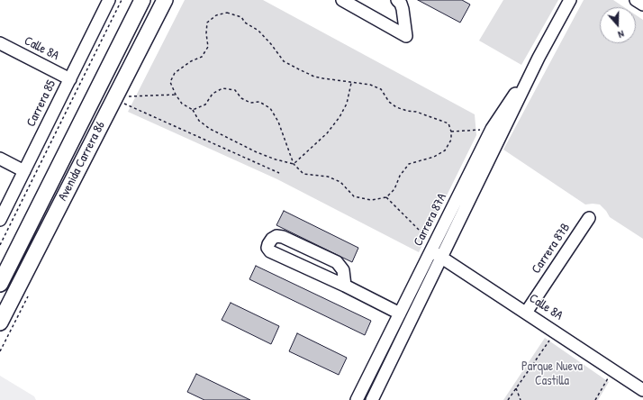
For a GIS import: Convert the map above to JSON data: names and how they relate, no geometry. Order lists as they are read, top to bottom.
{
  "streets": {
    "main road": ["Avenida Carrera 86"],
    "street": [
      "Calle 8A",
      "Carrera 85",
      "Carrera 87A",
      "Carrera 87B"
    ]
  },
  "crossings": [
    ["Calle 8A", "Carrera 85"],
    ["Calle 8A", "Carrera 87A"],
    ["Calle 8A", "Carrera 87B"]
  ],
  "parks": ["Parque Nueva Castilla"],
  "north": "bottom"
}
